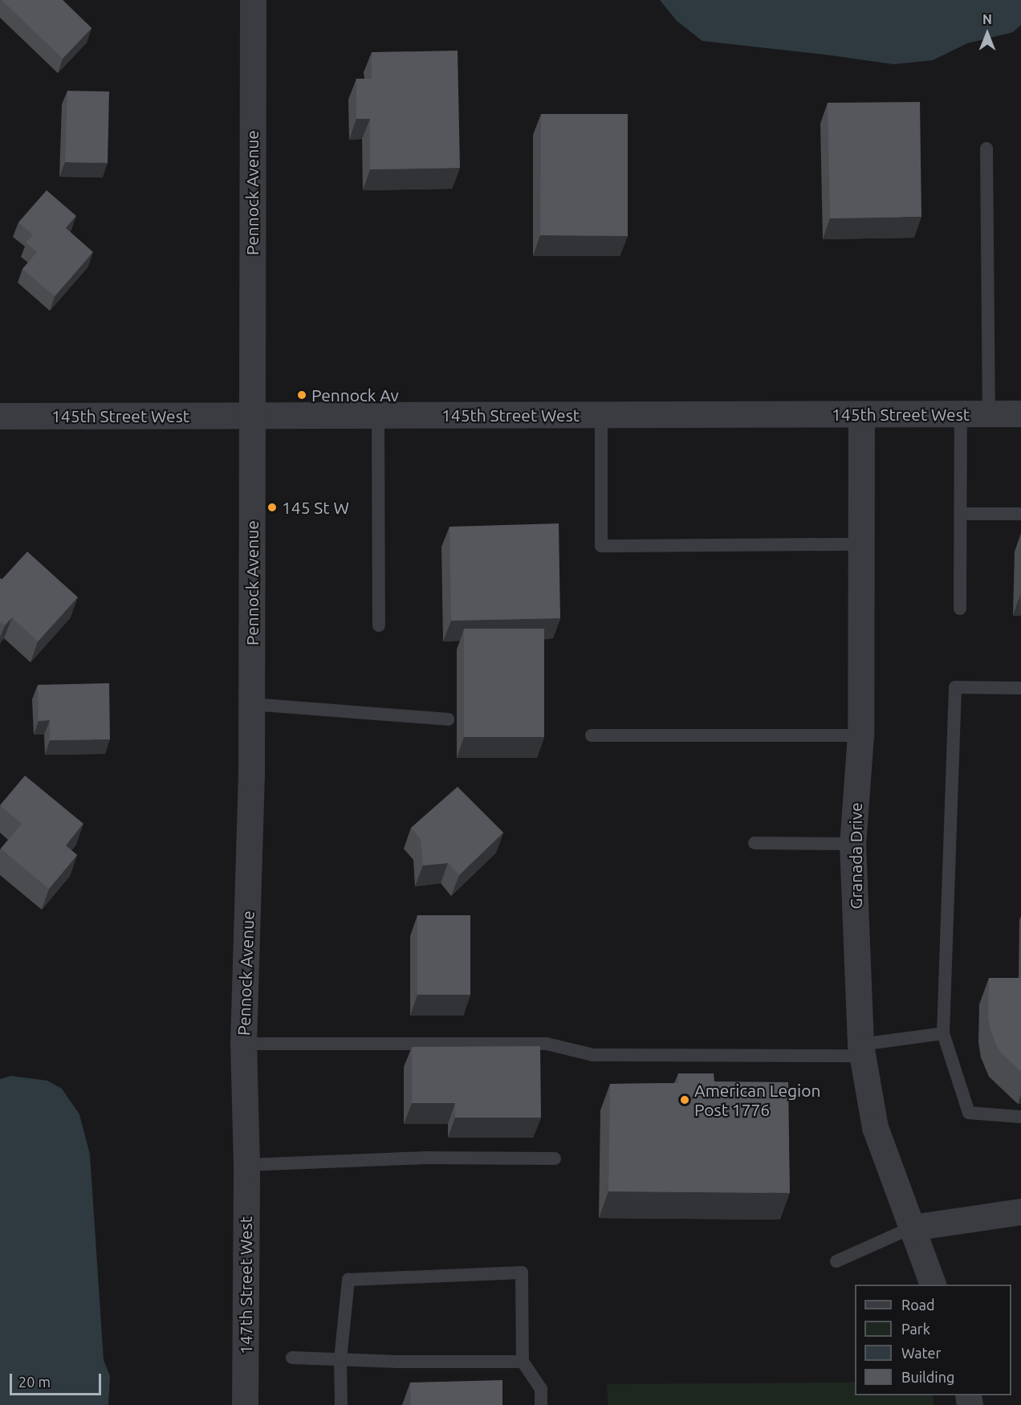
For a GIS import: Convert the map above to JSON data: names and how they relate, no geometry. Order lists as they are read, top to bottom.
{
  "streets": {
    "street": [
      "Pennock Avenue",
      "145th Street West",
      "Granada Drive",
      "147th Street West"
    ]
  },
  "crossings": [
    ["Pennock Avenue", "145th Street West"],
    ["Pennock Avenue", "147th Street West"],
    ["145th Street West", "Granada Drive"]
  ],
  "places": ["Pennock Av", "145 St W", "American Legion Post 1776"],
  "legend": [
    "Road",
    "Park",
    "Water",
    "Building"
  ],
  "scale_bar": "20 m",
  "north": "top"
}
